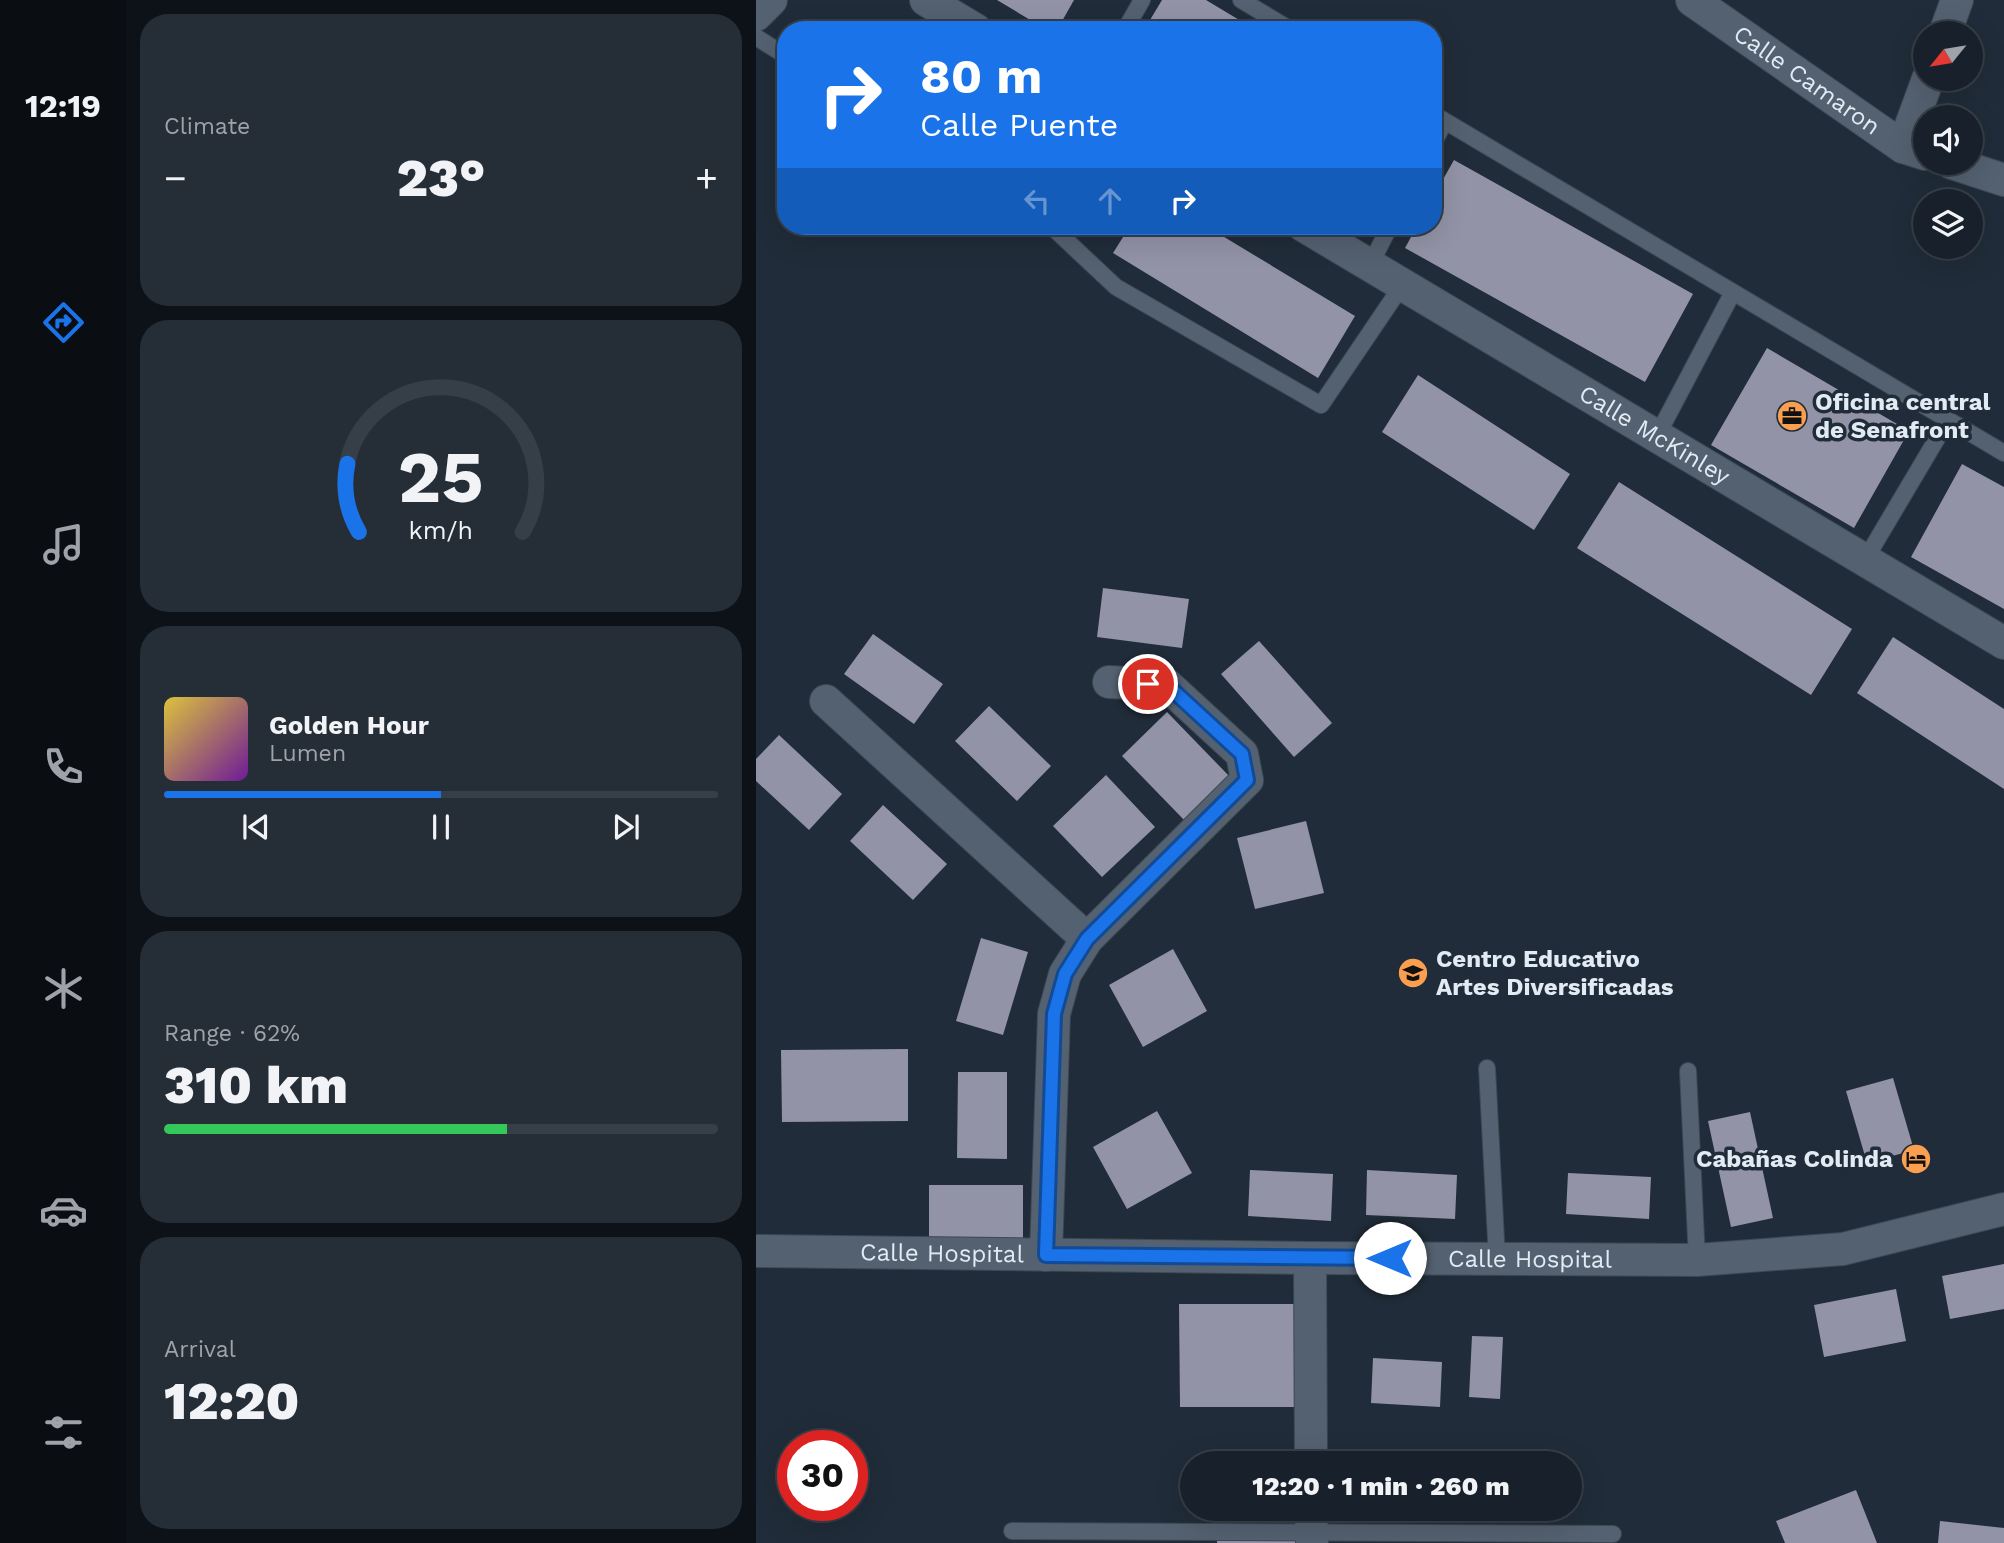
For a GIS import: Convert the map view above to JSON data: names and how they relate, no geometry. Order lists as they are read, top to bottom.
{
  "streets": {
    "street": ["Calle Camaron", "Calle McKinley", "Calle Hospital"]
  },
  "places": {
    "office": ["Oficina central de Senafront"],
    "school or university": ["Centro Educativo Artes Diversificadas"],
    "hotel": ["Cabañas Colinda"]
  },
  "north": "bottom left",
  "page": {
    "tabs": "12:19",
    "tile": [
      "Climate",
      ["Range · 62%", "310 km"],
      ["Arrival", "12:20"]
    ],
    "turn": ["80 m", "Calle Puente"],
    "heat": ["−", "23°", "+"],
    "song": ["Golden Hour", "Lumen"],
    "limit": "30",
    "trip": "12:20 · 1 min · 260 m",
    "gauge": ["25", "km/h"]
  }
}
